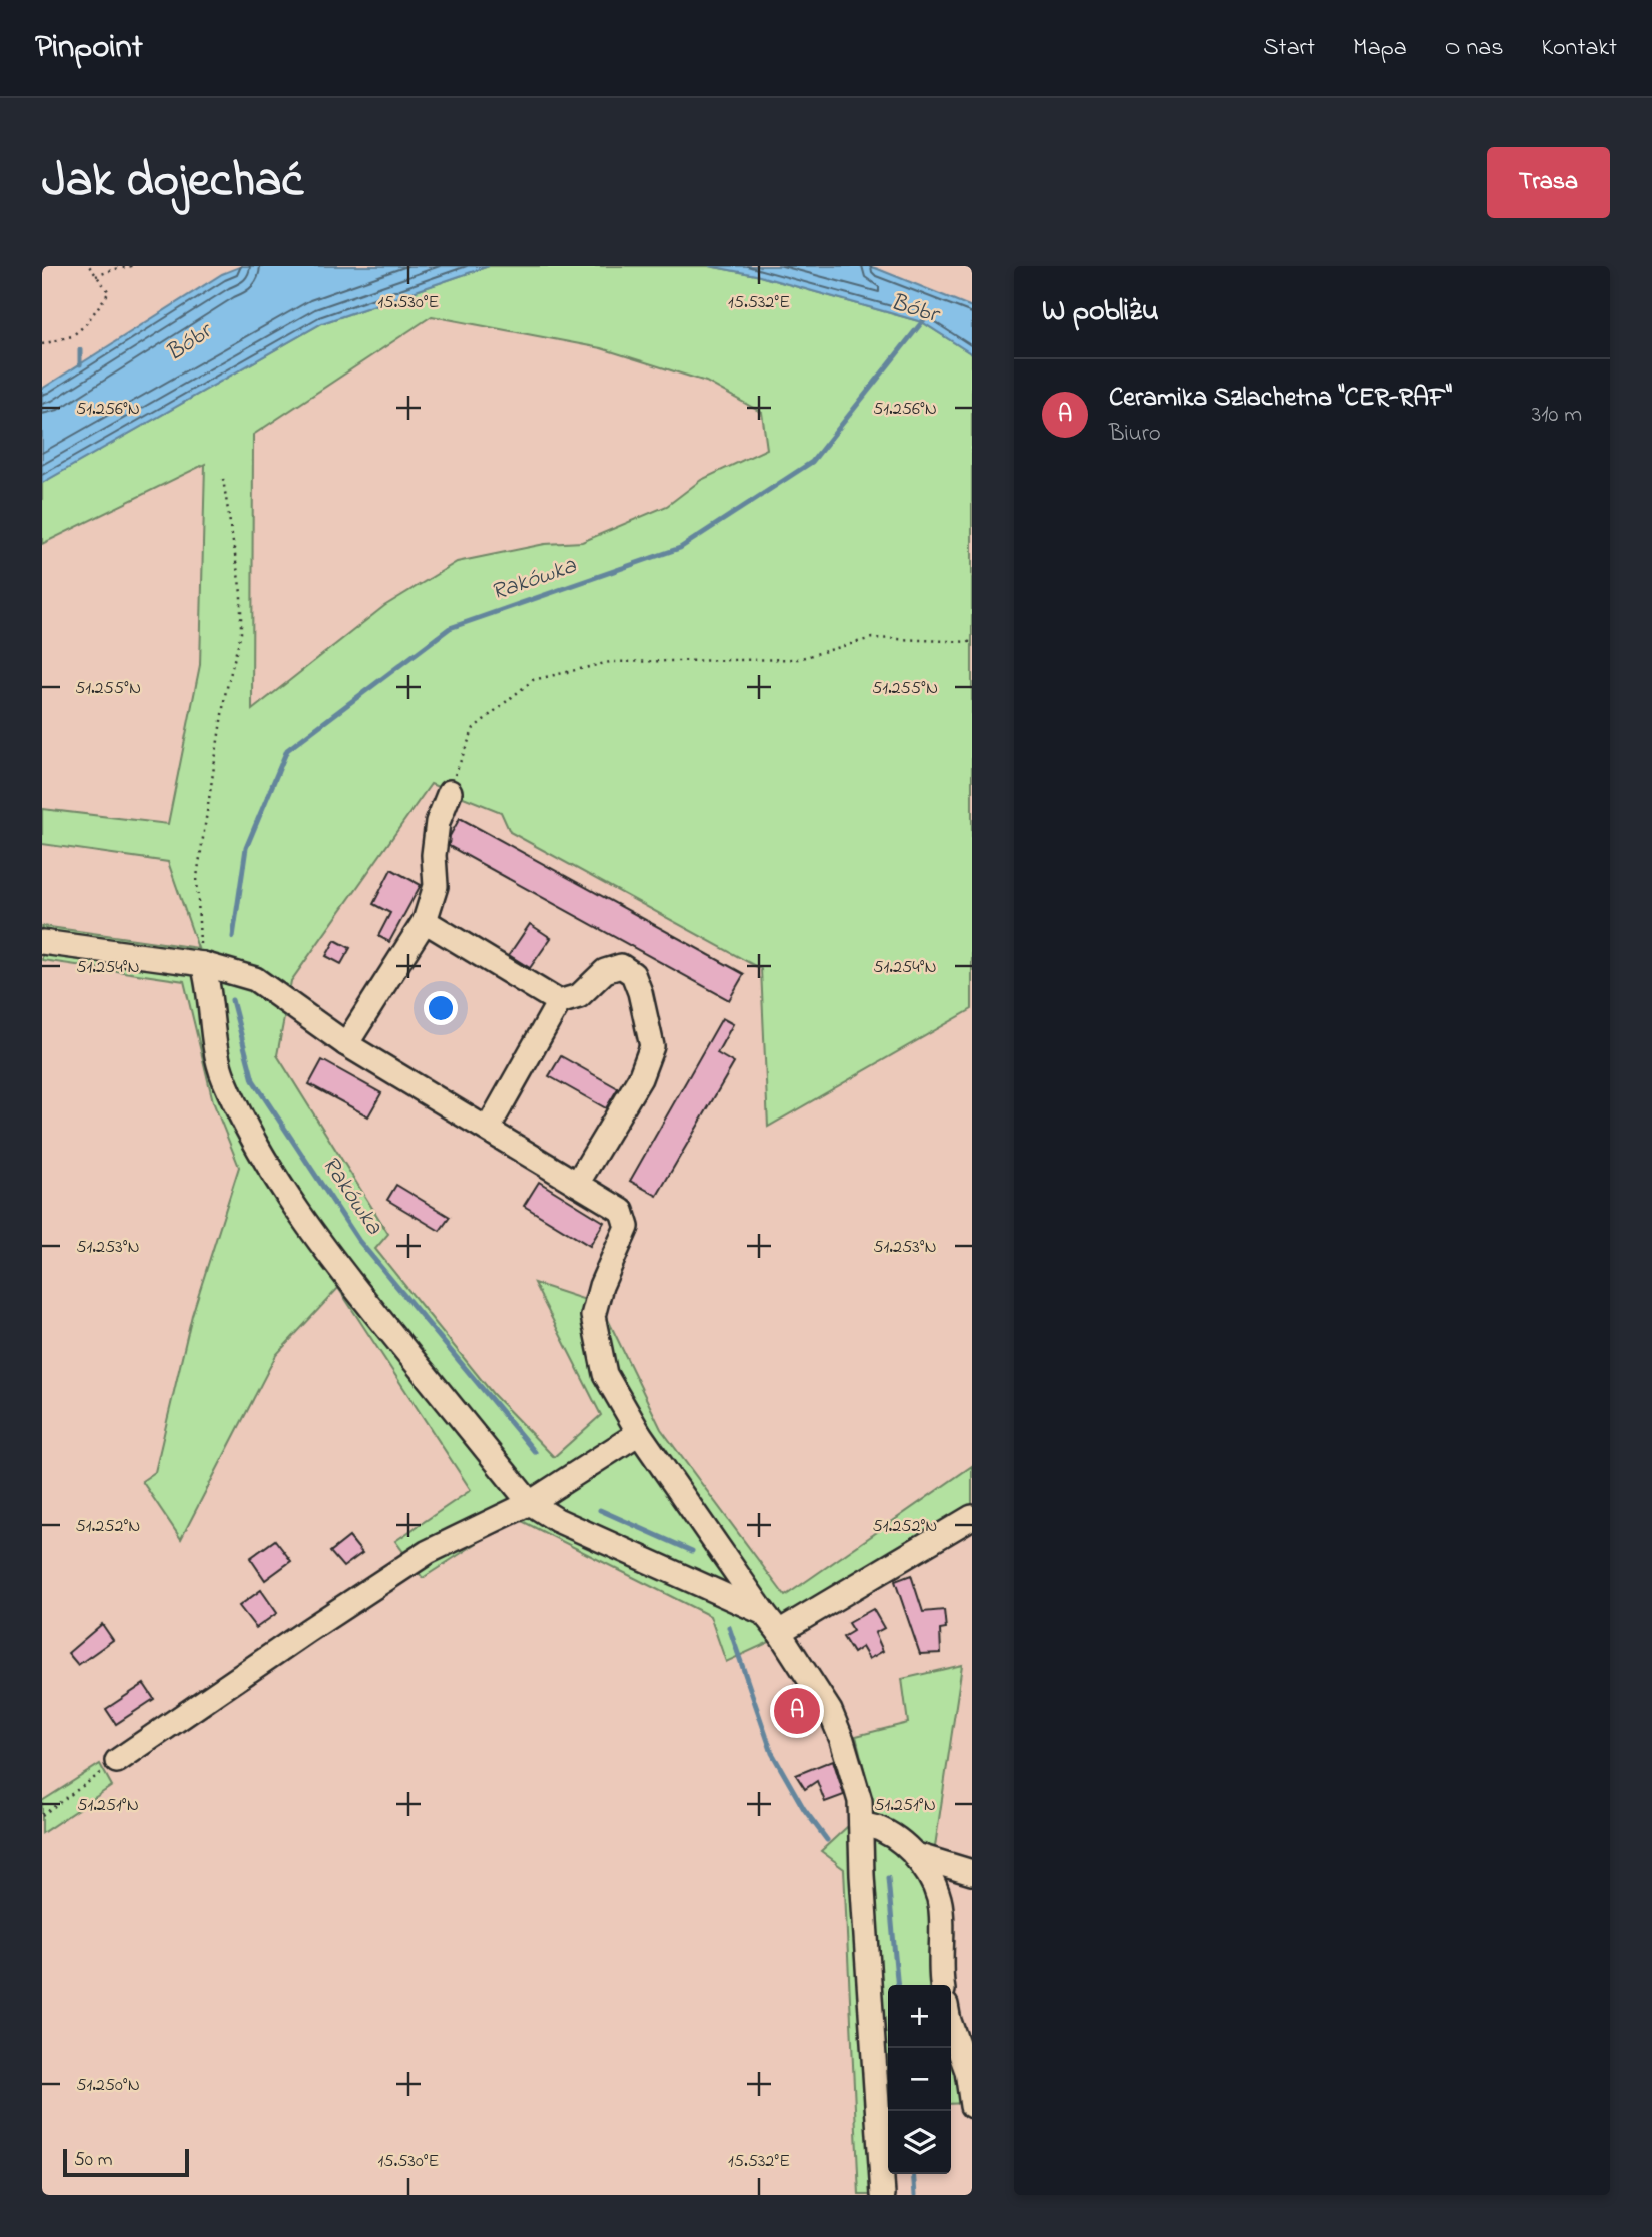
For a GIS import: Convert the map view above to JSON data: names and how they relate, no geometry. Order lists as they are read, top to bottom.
{
  "water": ["Bóbr", "Rakówka"],
  "scale_bar": "50 m",
  "page": {
    "header": "Pinpoint",
    "nav": [
      "Start",
      "Mapa",
      "O nas",
      "Kontakt"
    ],
    "title": "Jak dojechać",
    "buttons": "Trasa",
    "heading": "W pobliżu",
    "list": [
      {
        "mark": "A",
        "name": "Ceramika Szlachetna \"CER-RAF\"",
        "note": "Biuro",
        "value": "310 m"
      }
    ],
    "pins": "A",
    "map_buttons": ["+", "−"],
    "scale": "50 m"
  },
  "coordinates": [
    "15.530°E",
    "15.532°E",
    "51.256°N",
    "51.255°N",
    "51.254°N",
    "51.253°N",
    "51.252°N",
    "51.251°N",
    "51.250°N"
  ]
}
